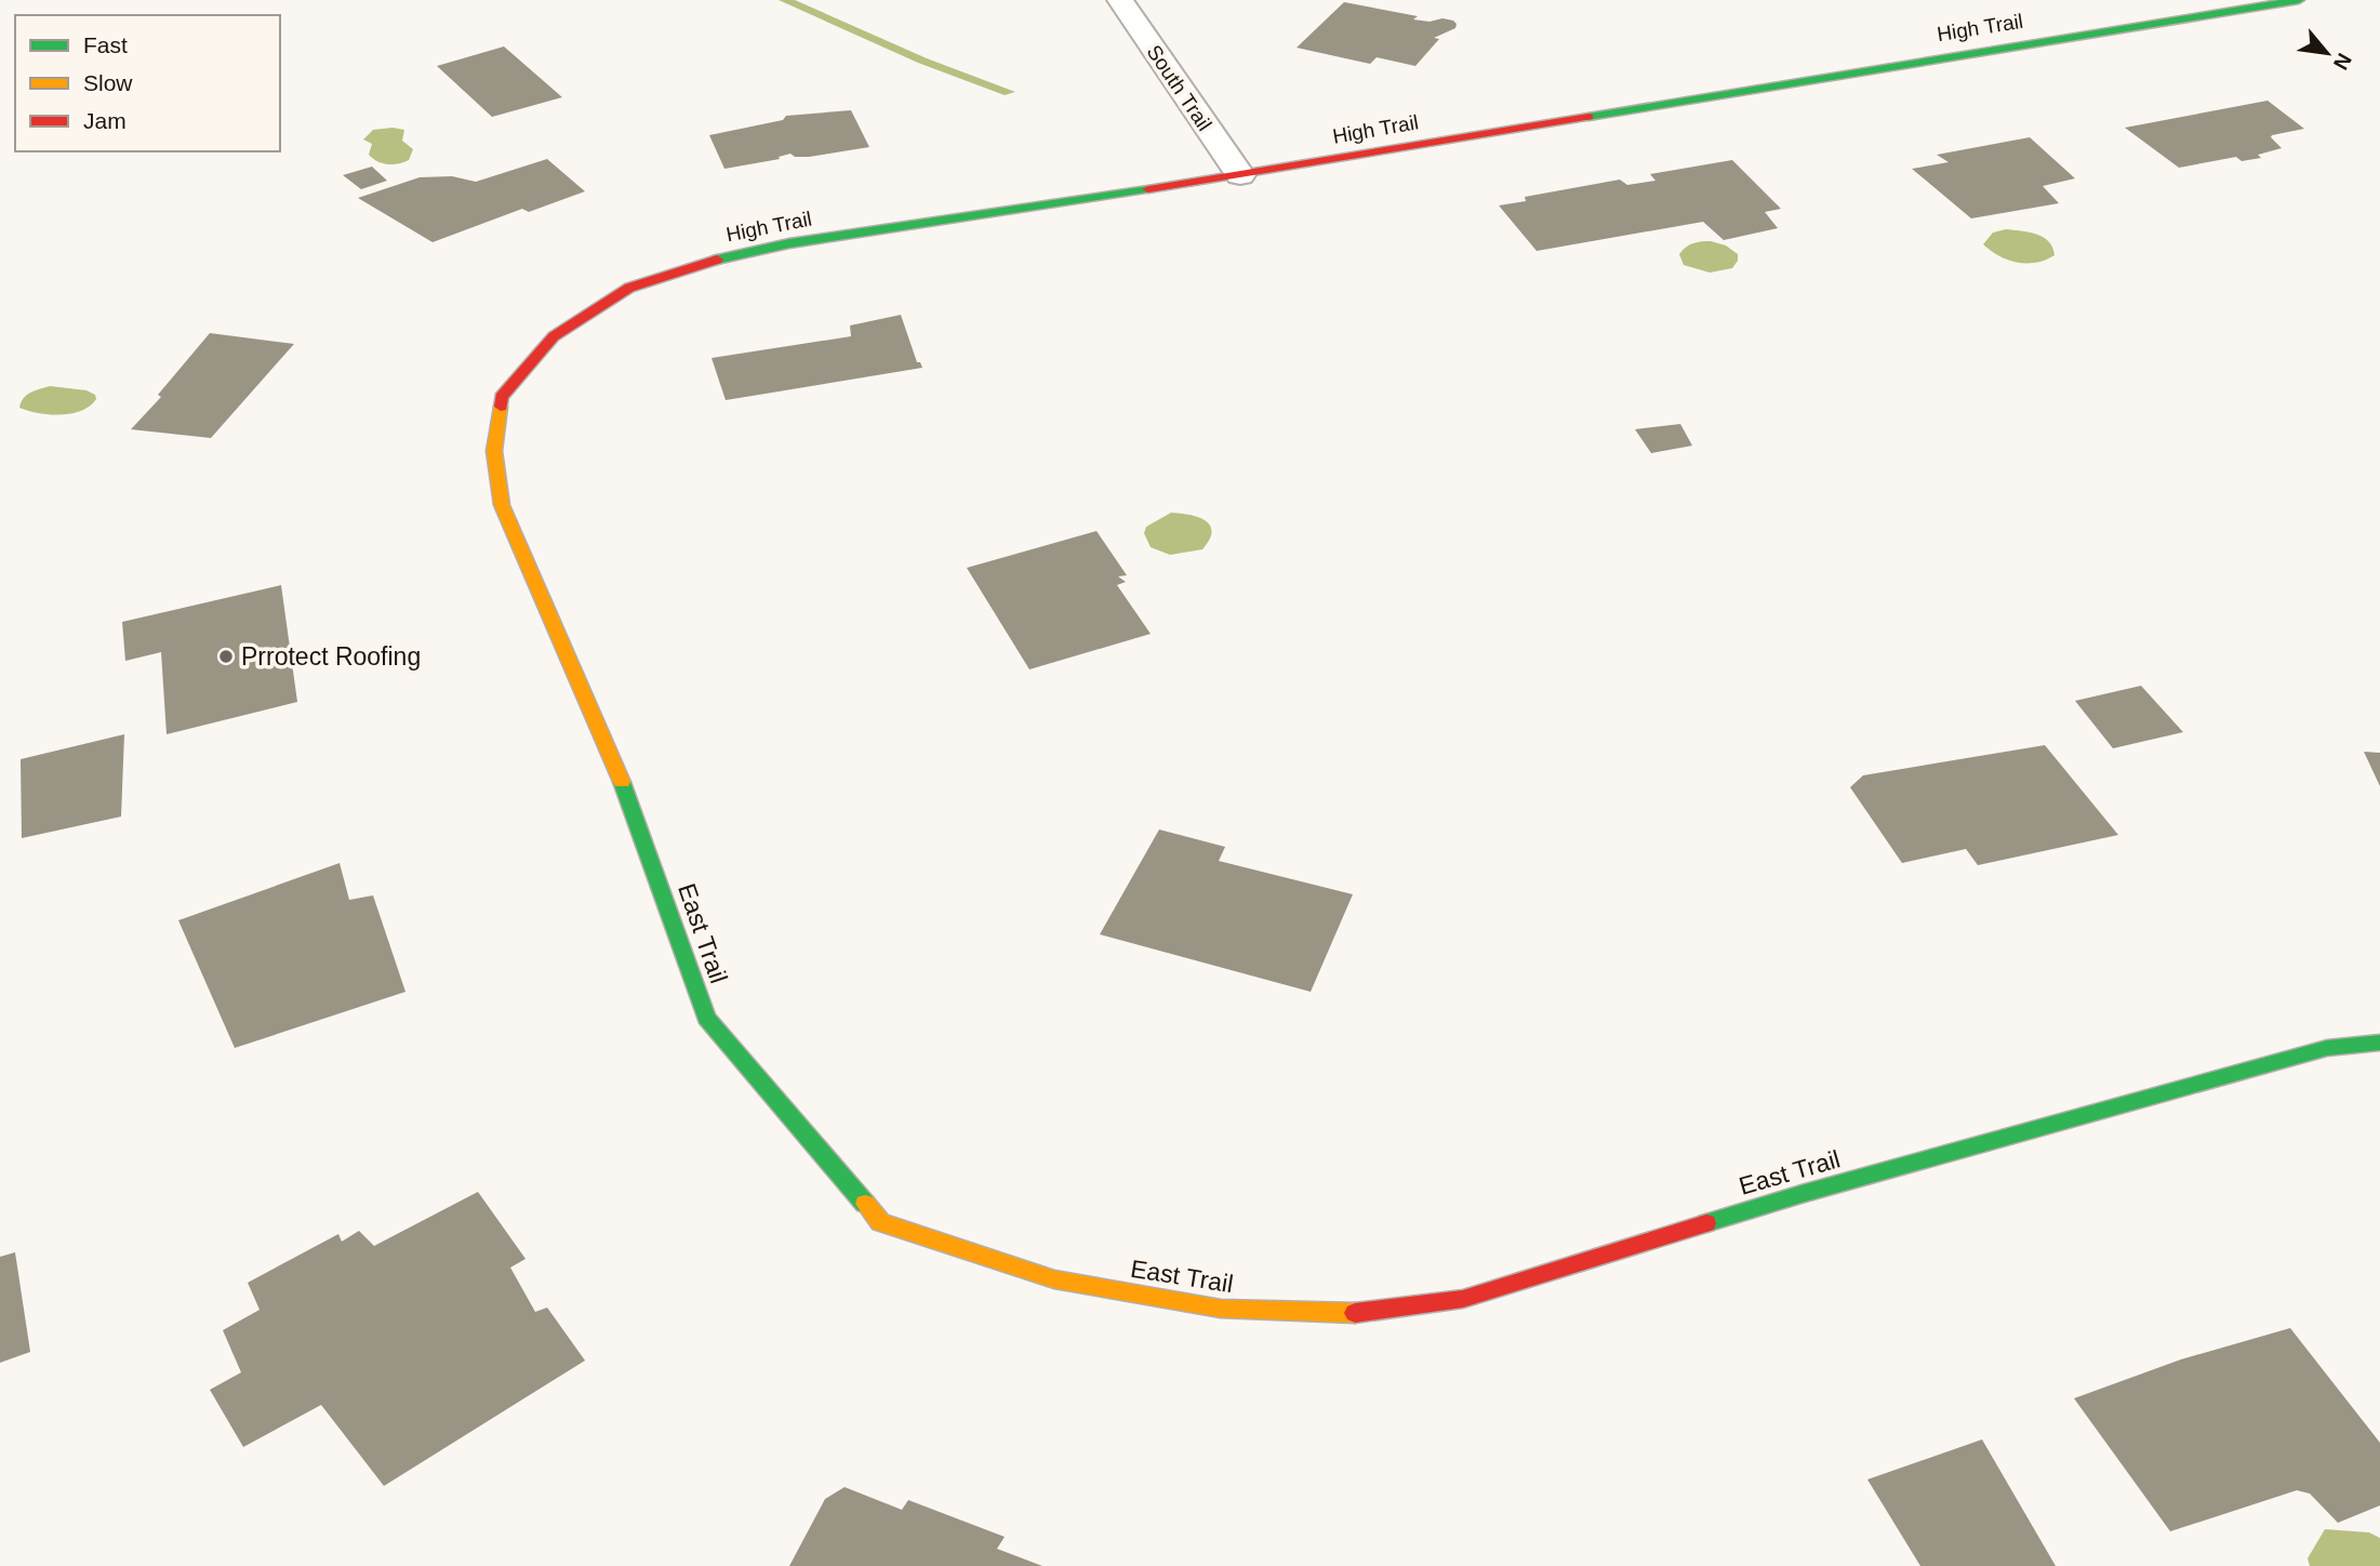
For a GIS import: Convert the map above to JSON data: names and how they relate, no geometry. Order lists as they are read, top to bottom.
{
  "streets": {
    "street": ["High Trail", "South Trail", "East Trail"]
  },
  "crossings": [
    ["High Trail", "South Trail"],
    ["High Trail", "East Trail"]
  ],
  "places": ["Prrotect Roofing"],
  "legend": ["Fast", "Slow", "Jam"],
  "north": "bottom right"
}
